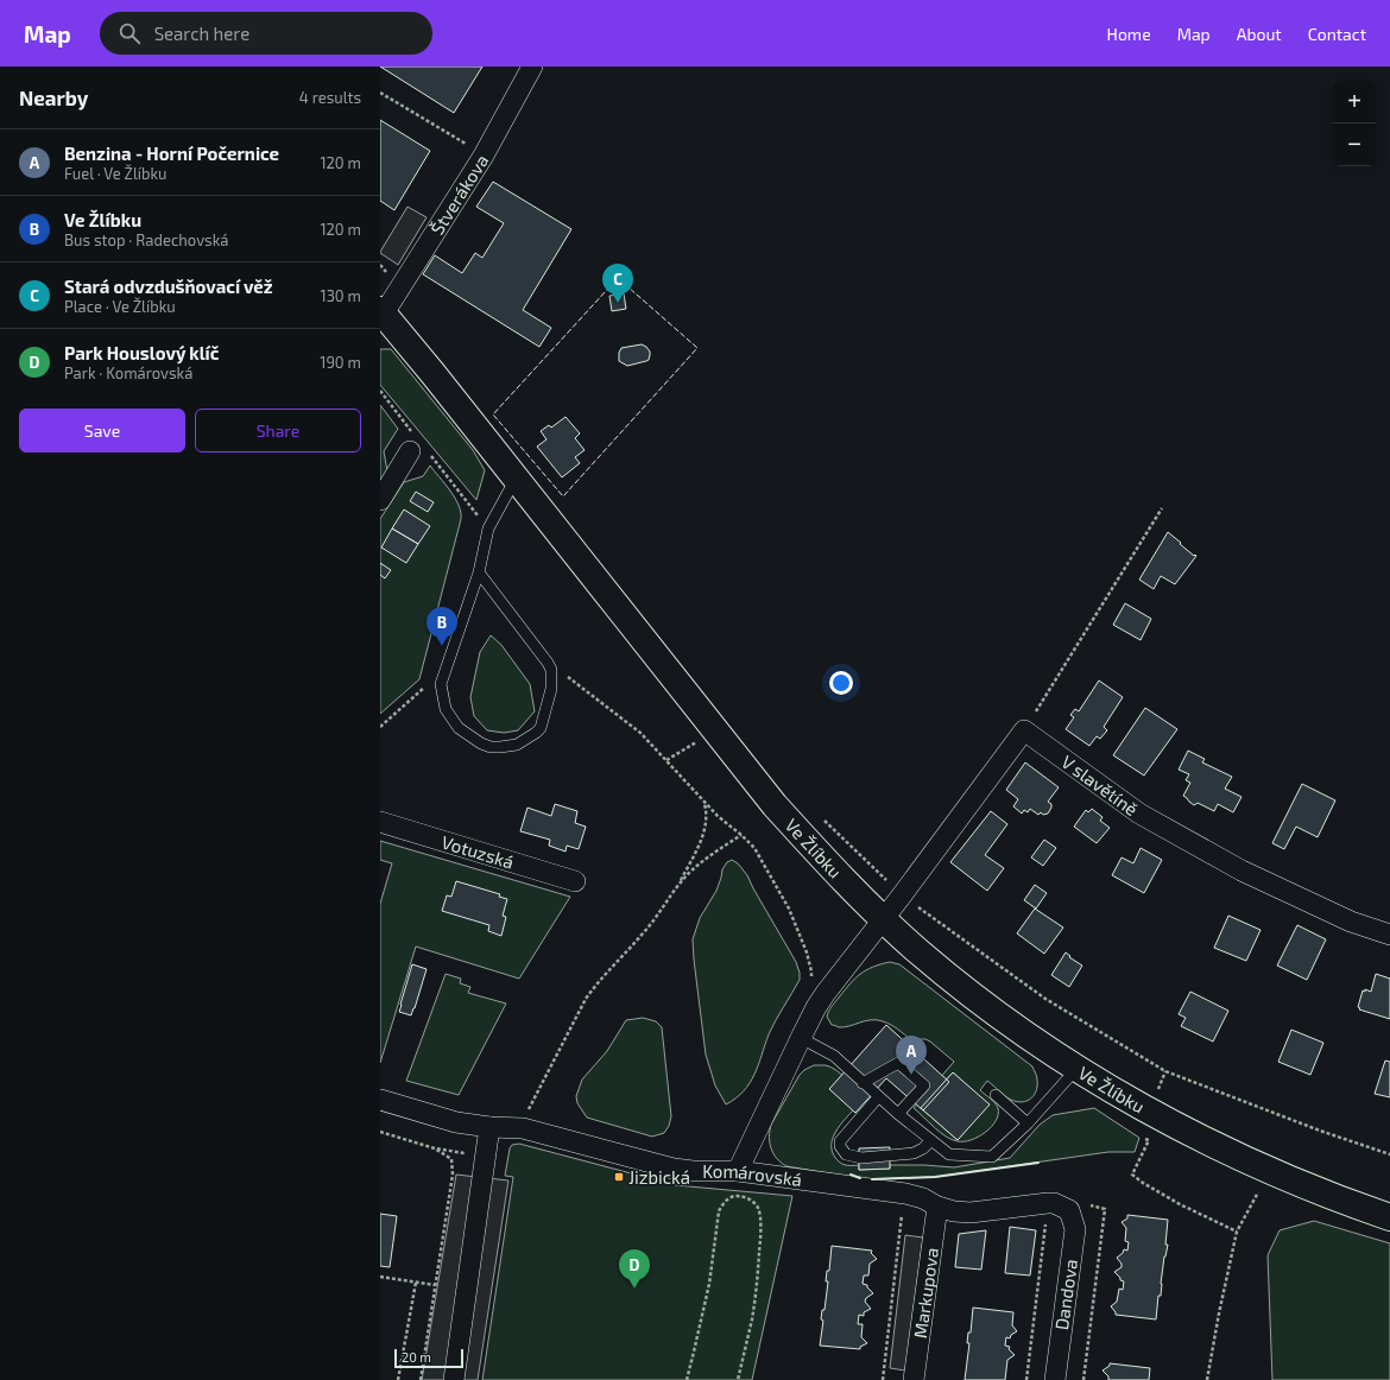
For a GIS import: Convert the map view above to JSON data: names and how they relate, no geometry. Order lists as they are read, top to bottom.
{
  "streets": {
    "street": [
      "Štverákova",
      "V slavětíně",
      "Ve Žlíbku",
      "Votuzská",
      "Komárovská",
      "Markupova",
      "Dandova"
    ]
  },
  "crossings": [
    ["Štverákova", "Ve Žlíbku"],
    ["Komárovská", "Markupova"],
    ["Komárovská", "Dandova"]
  ],
  "places": {
    "transit": ["Jizbická"]
  },
  "scale_bar": "20 m",
  "page": {
    "header": "Map",
    "search": "Search here",
    "nav": [
      "Home",
      "Map",
      "About",
      "Contact"
    ],
    "heading": ["Nearby", "4 results"],
    "map_buttons": ["+", "−"],
    "list": [
      {
        "mark": "A",
        "name": "Benzina - Horní Počernice",
        "note": "Fuel · Ve Žlíbku",
        "value": "120 m"
      },
      {
        "mark": "B",
        "name": "Ve Žlíbku",
        "note": "Bus stop · Radechovská",
        "value": "120 m"
      },
      {
        "mark": "C",
        "name": "Stará odvzdušňovací věž",
        "note": "Place · Ve Žlíbku",
        "value": "130 m"
      },
      {
        "mark": "D",
        "name": "Park Houslový klíč",
        "note": "Park · Komárovská",
        "value": "190 m"
      }
    ],
    "pins": [
      "C",
      "B",
      "A",
      "D"
    ],
    "buttons": ["Save", "Share"],
    "scale": "20 m"
  }
}
